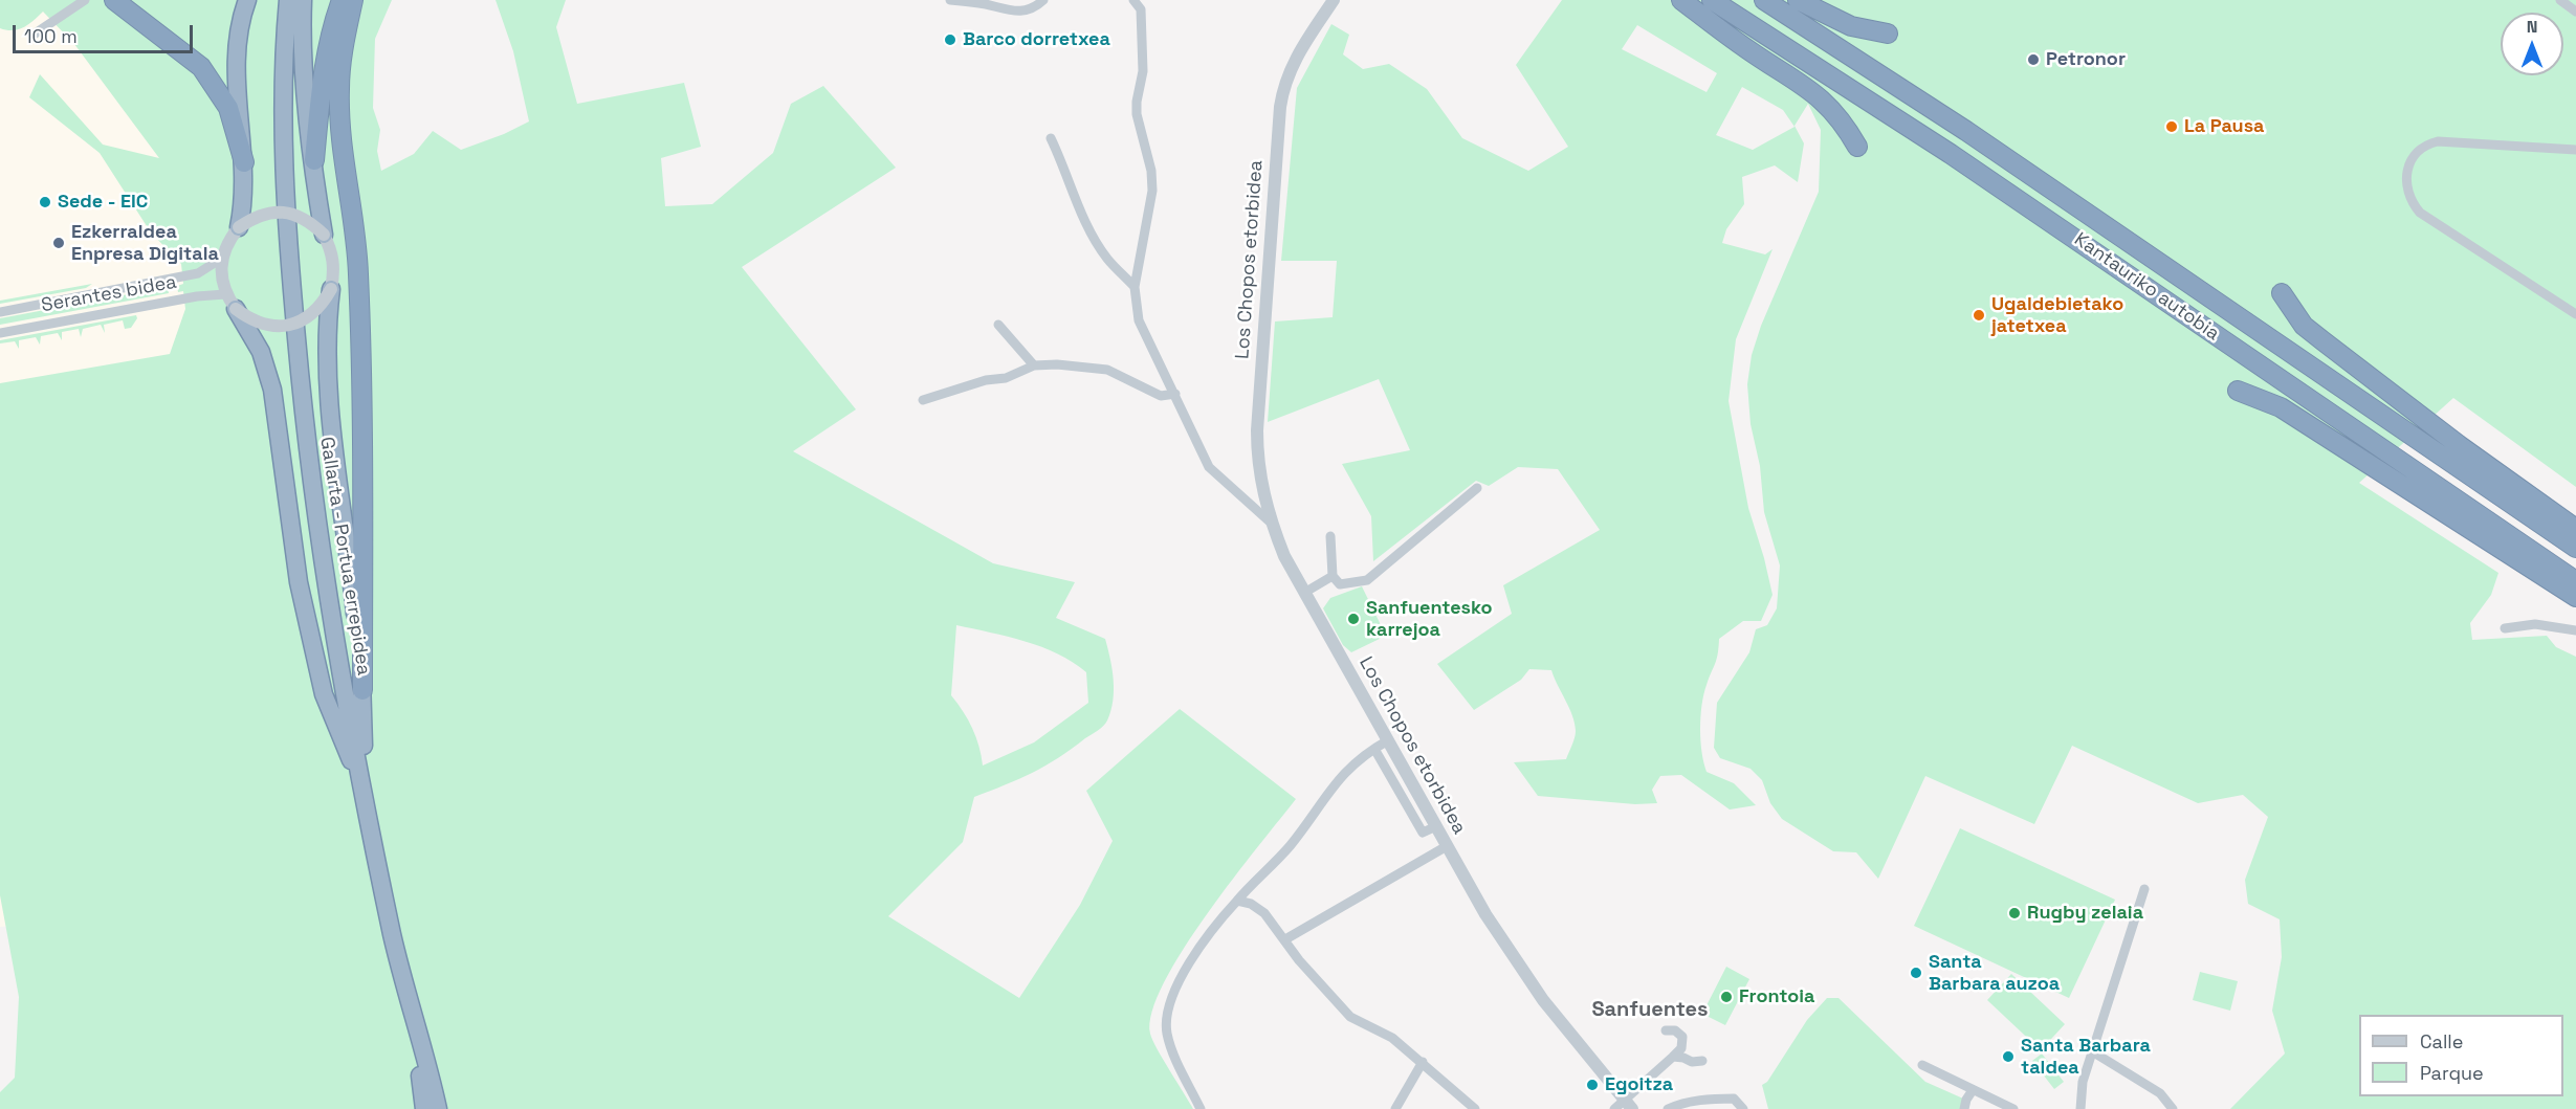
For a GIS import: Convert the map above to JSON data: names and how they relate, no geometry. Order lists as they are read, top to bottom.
{
  "streets": {
    "highway": ["Kantauriko autobia", "Gallarta - Portua errepidea"],
    "street": ["Los Chopos etorbidea", "Serantes bidea"]
  },
  "districts": ["Sanfuentes"],
  "places": [
    "Barco dorretxea",
    "Petronor",
    "La Pausa",
    "Sede - EIC",
    "Ezkerraldea Enpresa Digitala",
    "Ugaldebietako jatetxea",
    "Sanfuentesko karrejoa",
    "Rugby zelaia",
    "Santa Barbara auzoa",
    "Frontoia",
    "Santa Barbara taldea",
    "Egoitza"
  ],
  "legend": ["Calle", "Parque"],
  "scale_bar": "100 m",
  "north": "top"
}
